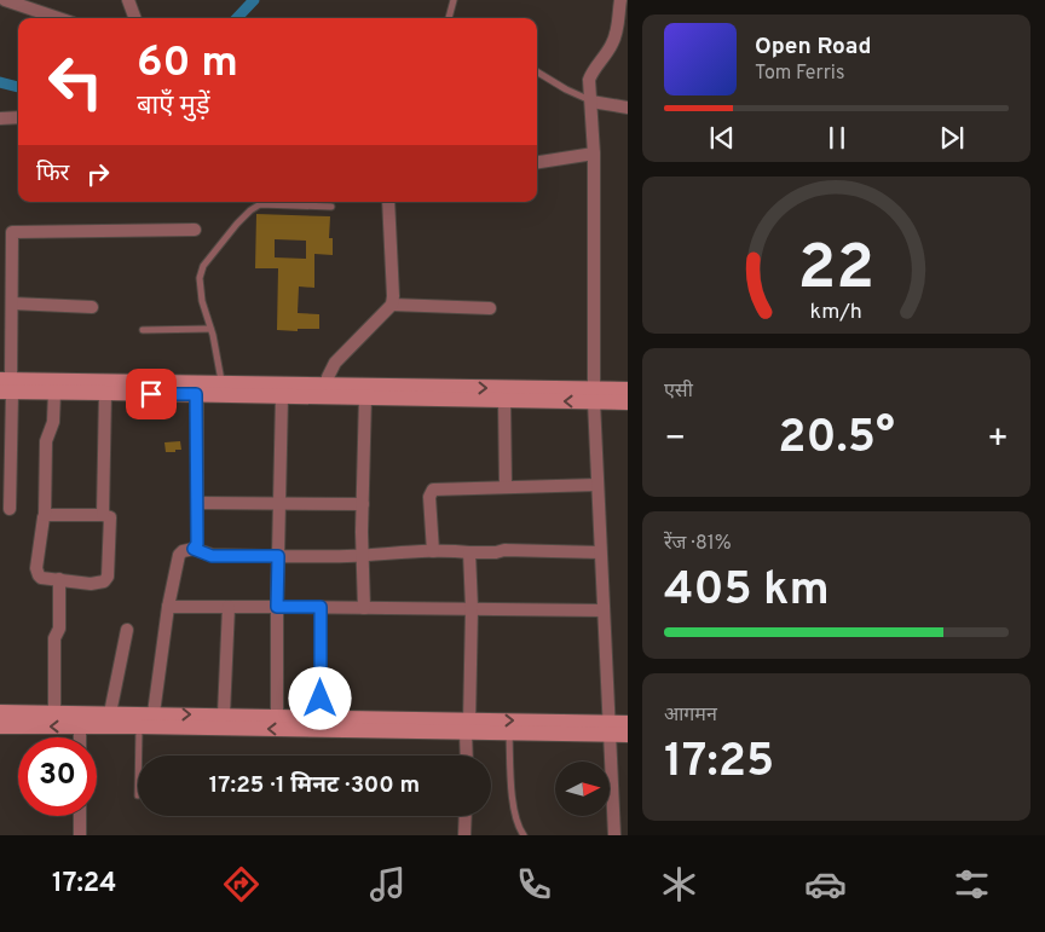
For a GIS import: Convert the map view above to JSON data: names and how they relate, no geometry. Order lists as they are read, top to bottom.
{
  "north": "right",
  "page": {
    "turn": ["60 m", "बाएँ मुड़ें"],
    "song": ["Open Road", "Tom Ferris"],
    "then": "फिर",
    "tile": [
      "एसी",
      ["रेंज · 81%", "405 km"],
      ["आगमन", "17:25"]
    ],
    "heat": ["−", "20.5°", "+"],
    "limit": "30",
    "trip": "17:25 · 1 मिनट · 300 m",
    "tabs": "17:24",
    "gauge": ["22", "km/h"]
  }
}
